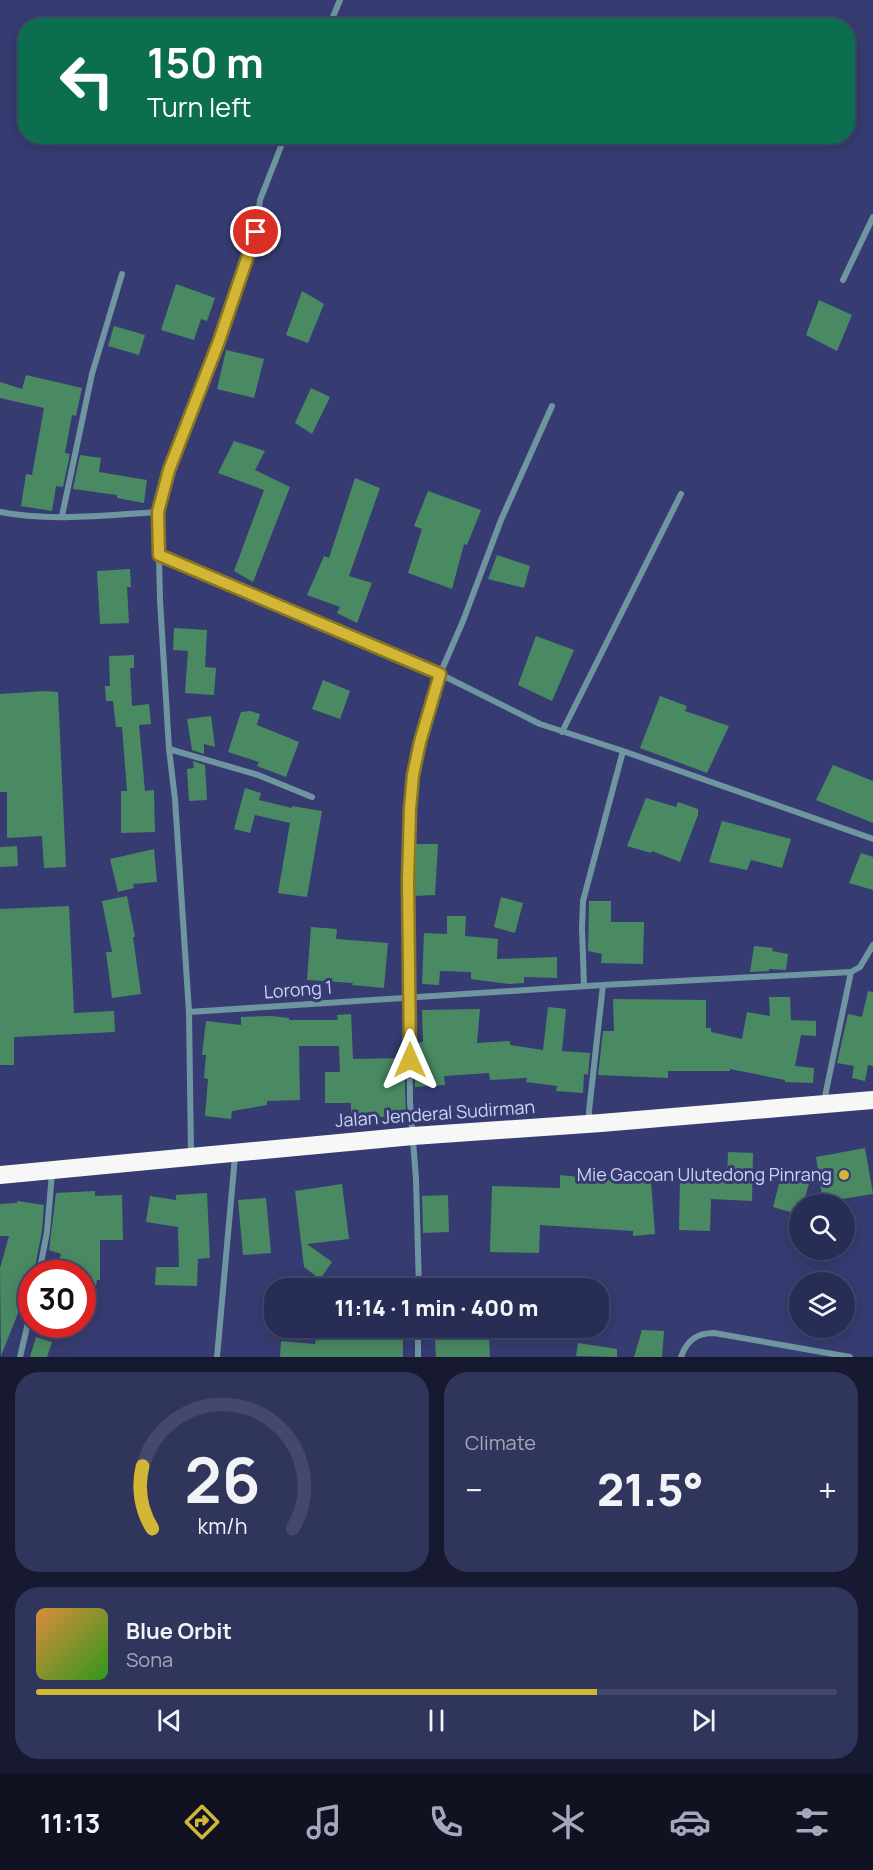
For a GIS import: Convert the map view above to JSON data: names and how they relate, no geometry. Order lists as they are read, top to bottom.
{
  "streets": {
    "highway": ["Jalan Jenderal Sudirman"],
    "street": ["Lorong 1"]
  },
  "places": ["Mie Gacoan Ulutedong Pinrang"],
  "page": {
    "turn": ["150 m", "Turn left"],
    "limit": "30",
    "trip": "11:14 · 1 min · 400 m",
    "tile": "Climate",
    "heat": ["−", "21.5°", "+"],
    "song": ["Blue Orbit", "Sona"],
    "tabs": "11:13",
    "gauge": ["26", "km/h"]
  }
}
